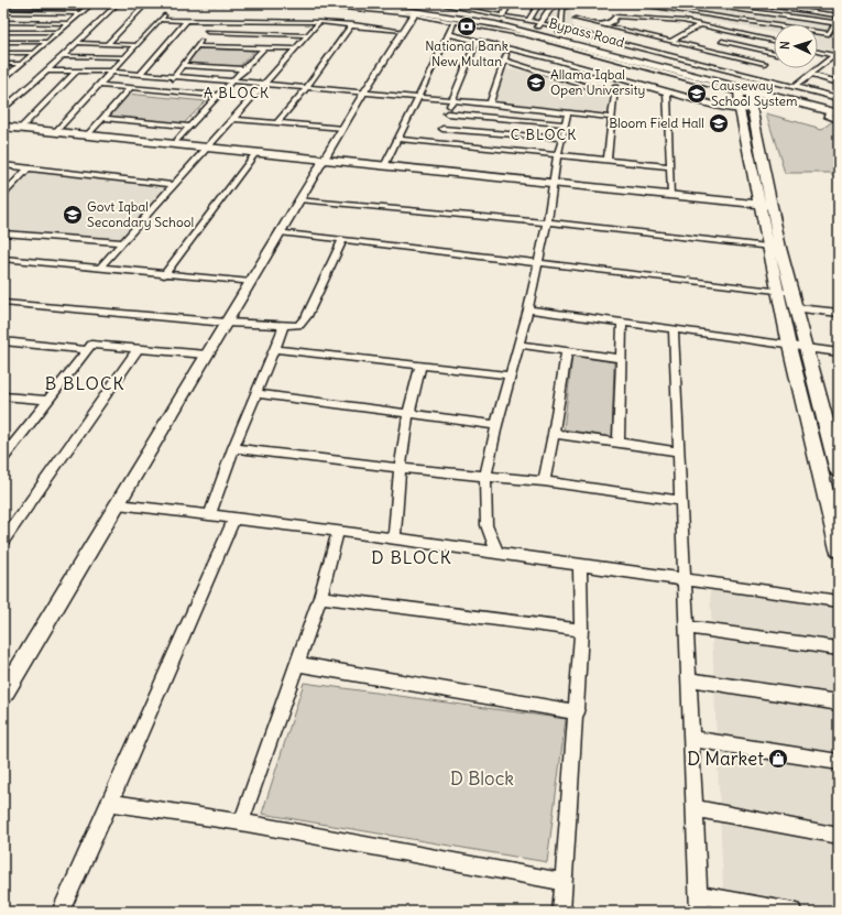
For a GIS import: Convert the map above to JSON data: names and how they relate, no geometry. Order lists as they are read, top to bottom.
{
  "streets": {
    "main road": ["Bypass Road"]
  },
  "districts": [
    "A BLOCK",
    "C BLOCK",
    "B BLOCK",
    "D BLOCK"
  ],
  "parks": ["D Block"],
  "places": {
    "bank": ["National Bank New Multan"],
    "school or university": [
      "Allama Iqbal Open University",
      "Causeway School System",
      "Bloom Field Hall",
      "Govt Iqbal Secondary School"
    ],
    "shop": ["D Market"]
  },
  "north": "left"
}
